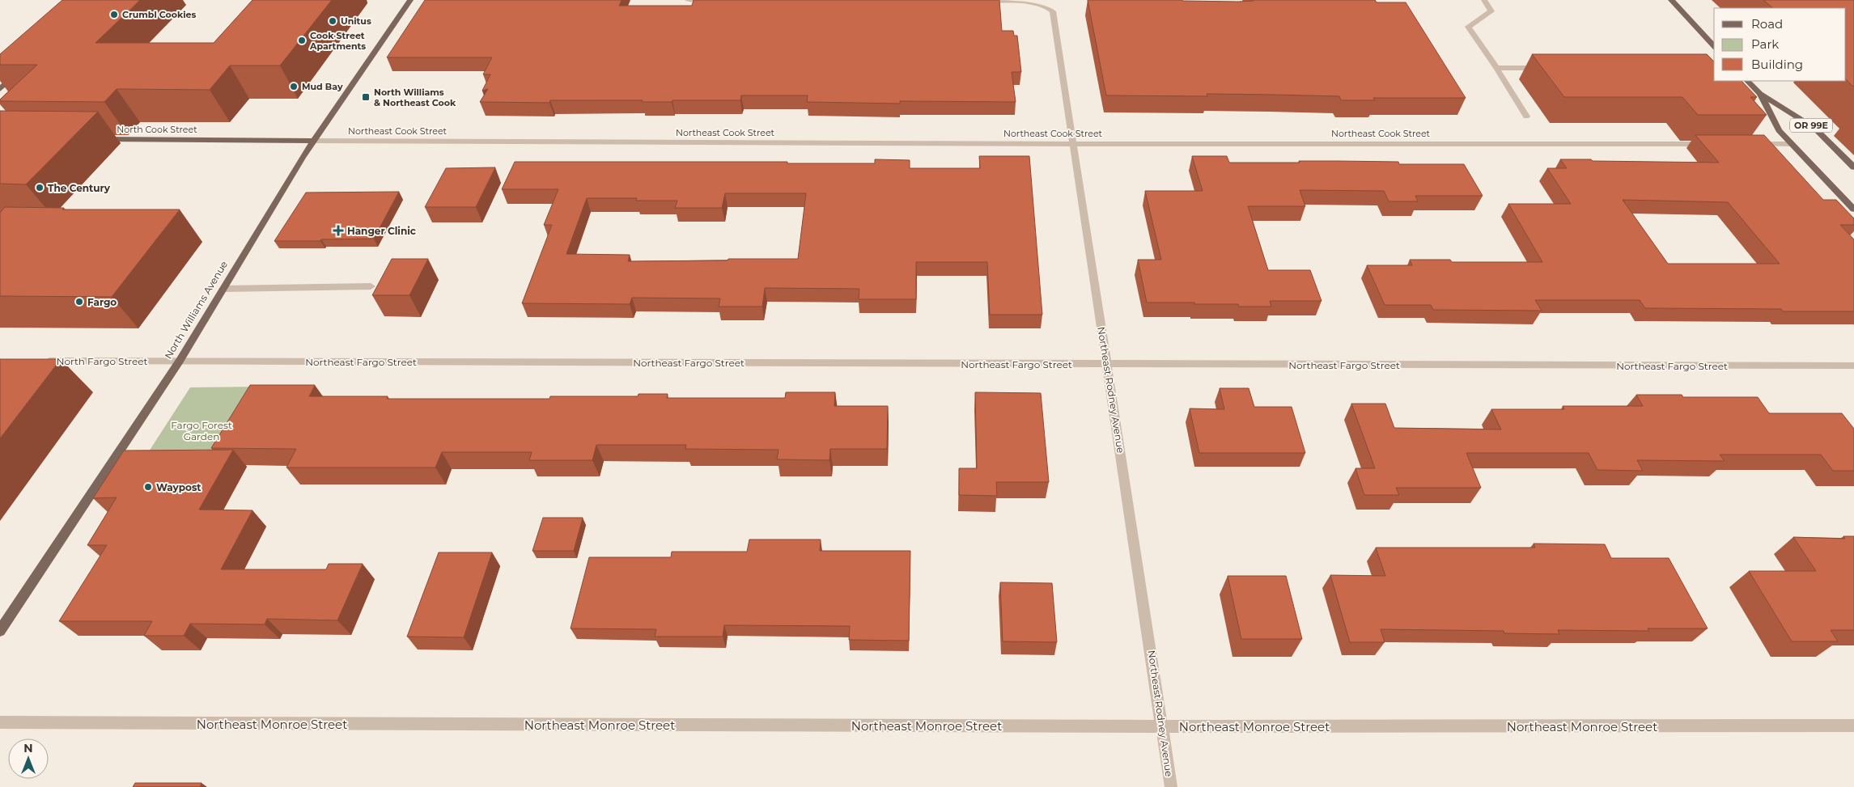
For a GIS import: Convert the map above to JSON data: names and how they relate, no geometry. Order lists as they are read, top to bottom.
{
  "streets": {
    "main road": ["OR 99E", "North Cook Street", "North Williams Avenue"],
    "street": [
      "Northeast Cook Street",
      "North Fargo Street",
      "Northeast Fargo Street",
      "Northeast Rodney Avenue",
      "Northeast Monroe Street"
    ]
  },
  "crossings": [
    ["North Cook Street", "Northeast Cook Street"],
    ["North Cook Street", "North Williams Avenue"],
    ["Northeast Cook Street", "North Williams Avenue"],
    ["Northeast Cook Street", "Northeast Rodney Avenue"],
    ["North Williams Avenue", "North Fargo Street"],
    ["North Williams Avenue", "Northeast Fargo Street"],
    ["North Fargo Street", "Northeast Fargo Street"],
    ["Northeast Fargo Street", "Northeast Rodney Avenue"],
    ["Northeast Rodney Avenue", "Northeast Monroe Street"]
  ],
  "parks": ["Fargo Forest Garden"],
  "places": {
    "other": [
      "Crumbl Cookies",
      "Unitus",
      "Cook Street Apartments",
      "Mud Bay",
      "The Century",
      "Fargo",
      "Waypost"
    ],
    "transit": ["North Williams & Northeast Cook"],
    "health": ["Hanger Clinic"]
  },
  "legend": ["Road", "Park", "Building"],
  "north": "top"
}
